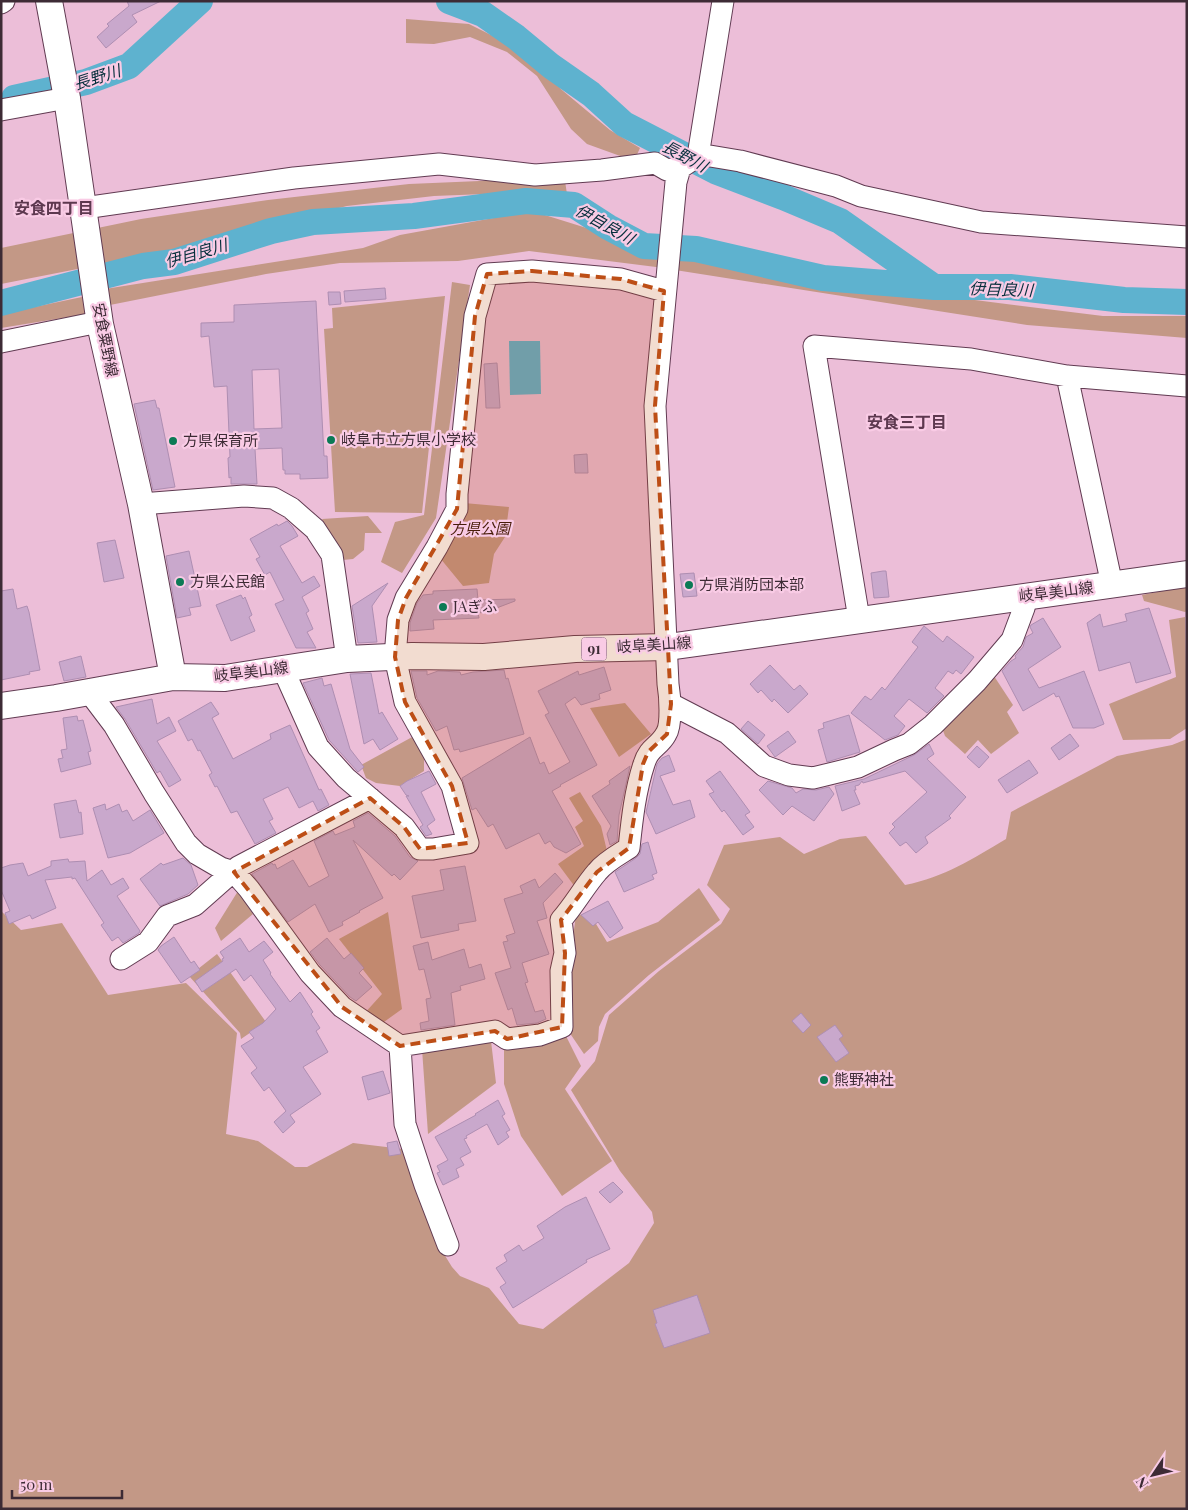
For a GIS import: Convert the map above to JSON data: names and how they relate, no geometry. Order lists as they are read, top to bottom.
{
  "streets": {
    "main road": ["安食粟野線", "岐阜美山線", "91"]
  },
  "crossings": [
    ["安食粟野線", "岐阜美山線"]
  ],
  "districts": ["安食四丁目", "安食三丁目"],
  "water": ["長野川", "伊自良川"],
  "parks": ["方県公園"],
  "places": [
    "岐阜市立方県小学校",
    "方県保育所",
    "方県公民館",
    "方県消防団本部",
    "JAぎふ",
    "熊野神社"
  ],
  "scale_bar": "50 m",
  "north": "bottom left"
}
